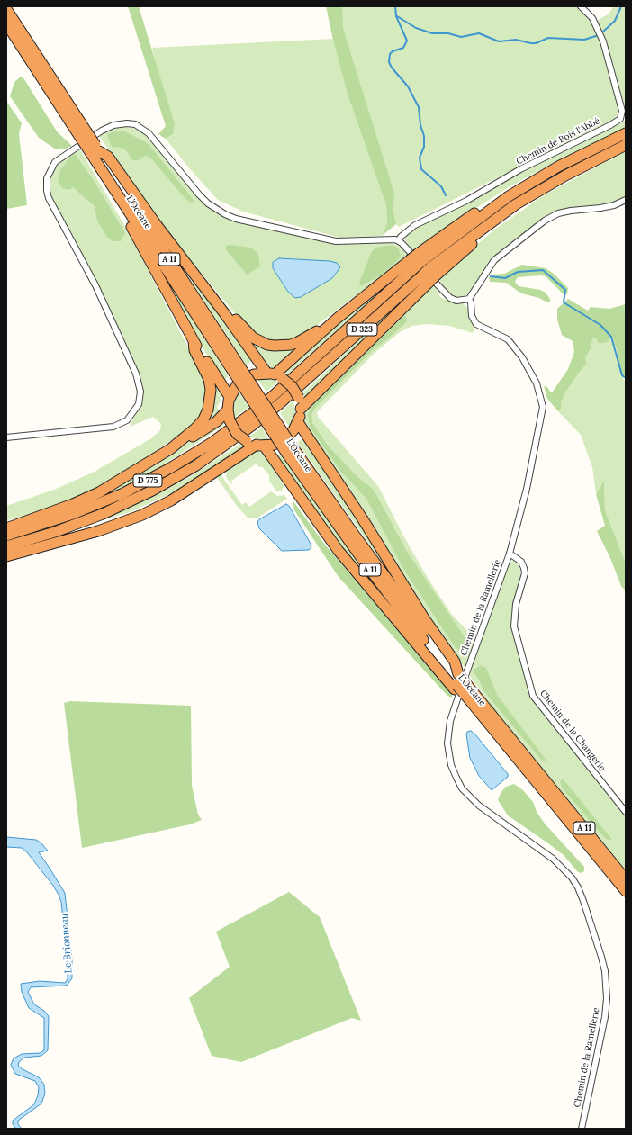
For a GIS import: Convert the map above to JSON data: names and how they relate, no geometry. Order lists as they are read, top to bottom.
{
  "streets": {
    "highway": [
      "L’Océane",
      "A 11",
      "D 323",
      "D 775"
    ],
    "street": ["Chemin de Bois l'Abbé", "Chemin de la Ramellerie", "Chemin de la Changerie"]
  },
  "crossings": [
    ["D 323", "D 775"],
    ["Chemin de la Ramellerie", "Chemin de la Changerie"]
  ],
  "water": ["Le Brionneau"]
}
